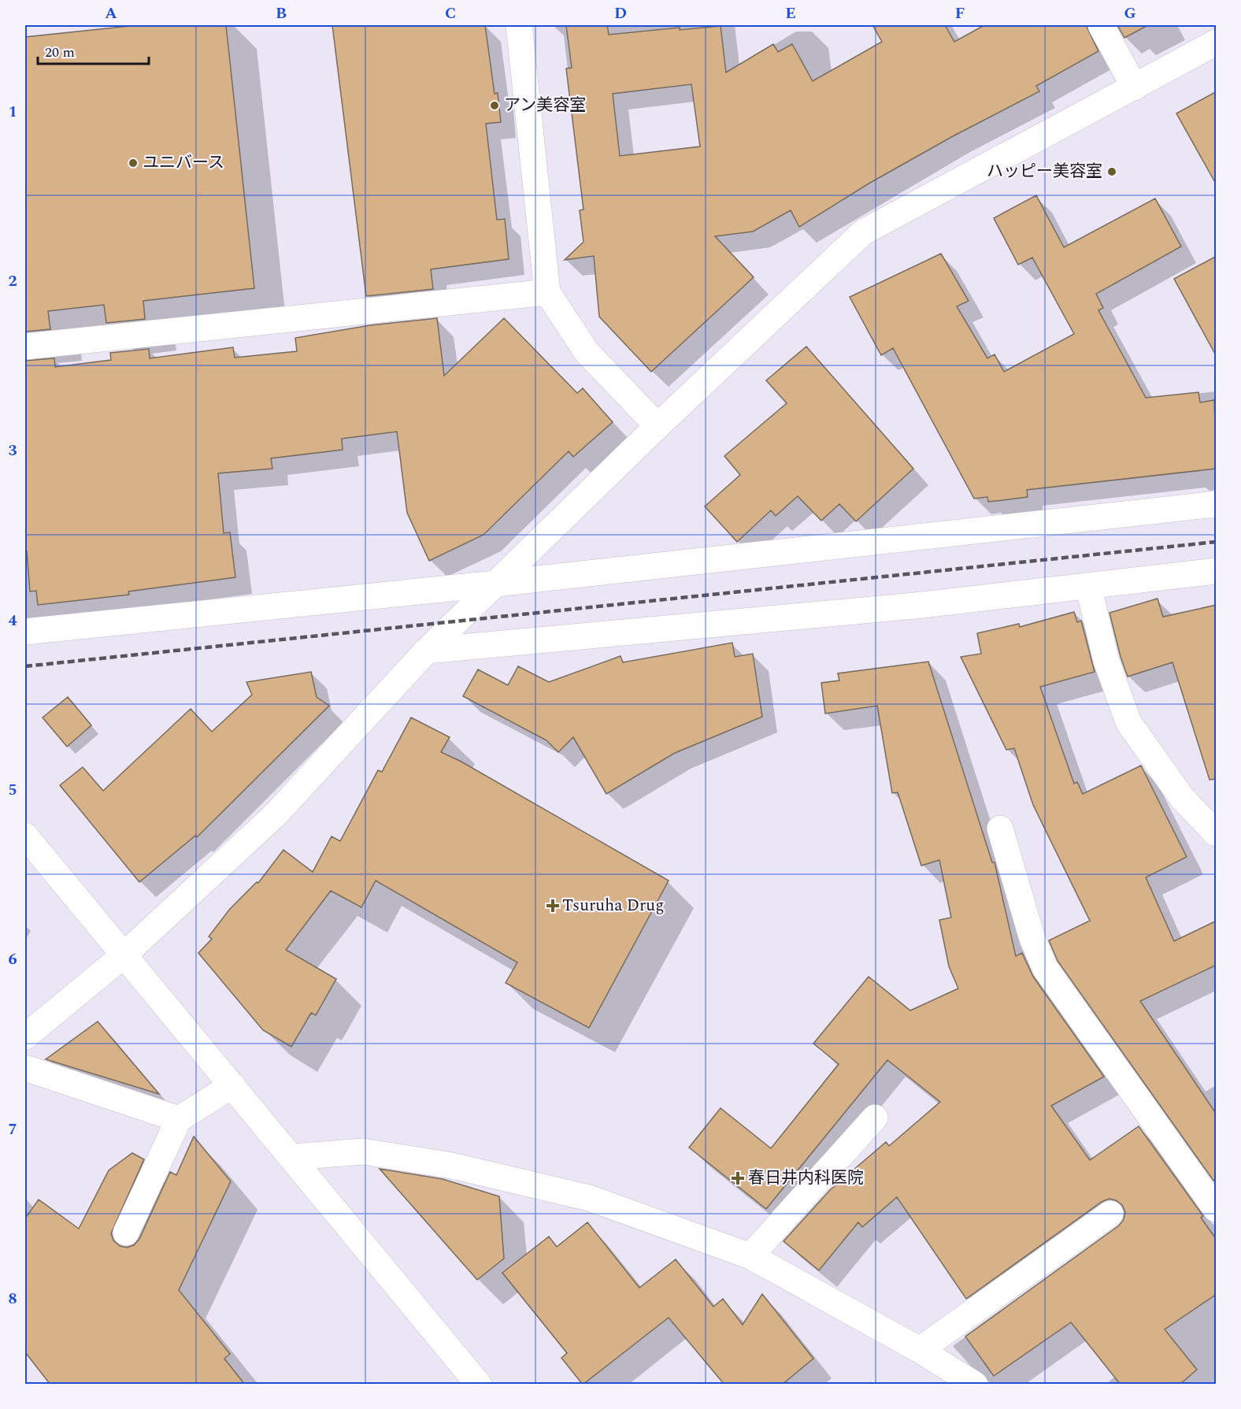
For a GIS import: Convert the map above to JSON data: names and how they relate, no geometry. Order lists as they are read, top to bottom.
{
  "places": {
    "other": ["アン美容室", "ユニバース", "ハッピー美容室"],
    "health": ["Tsuruha Drug", "春日井内科医院"]
  },
  "scale_bar": "20 m",
  "grid": {
    "columns": [
      "A",
      "B",
      "C",
      "D",
      "E",
      "F",
      "G"
    ],
    "rows": [
      "1",
      "2",
      "3",
      "4",
      "5",
      "6",
      "7",
      "8"
    ]
  }
}
